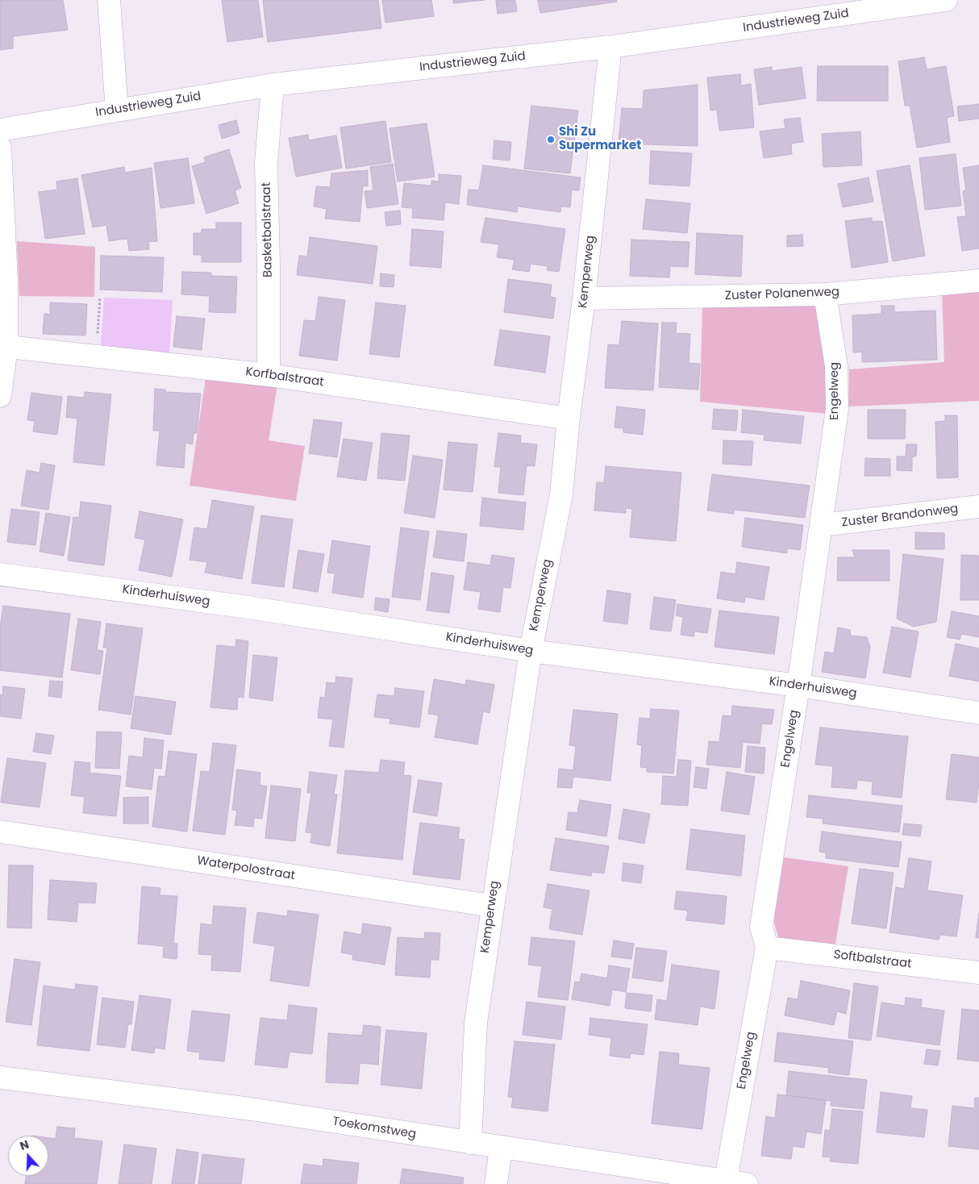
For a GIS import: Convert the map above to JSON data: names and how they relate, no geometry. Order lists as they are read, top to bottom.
{
  "streets": {
    "street": [
      "Industrieweg Zuid",
      "Basketbalstraat",
      "Kemperweg",
      "Zuster Polanenweg",
      "Korfbalstraat",
      "Engelweg",
      "Zuster Brandonweg",
      "Kinderhuisweg",
      "Waterpolostraat",
      "Softbalstraat",
      "Toekomstweg"
    ]
  },
  "crossings": [
    ["Industrieweg Zuid", "Basketbalstraat"],
    ["Industrieweg Zuid", "Kemperweg"],
    ["Basketbalstraat", "Korfbalstraat"],
    ["Kemperweg", "Zuster Polanenweg"],
    ["Kemperweg", "Korfbalstraat"],
    ["Kemperweg", "Kinderhuisweg"],
    ["Kemperweg", "Waterpolostraat"],
    ["Kemperweg", "Toekomstweg"],
    ["Zuster Polanenweg", "Engelweg"],
    ["Engelweg", "Zuster Brandonweg"],
    ["Engelweg", "Kinderhuisweg"],
    ["Engelweg", "Softbalstraat"],
    ["Engelweg", "Toekomstweg"]
  ],
  "places": ["Shi Zu Supermarket"],
  "north": "top"
}
